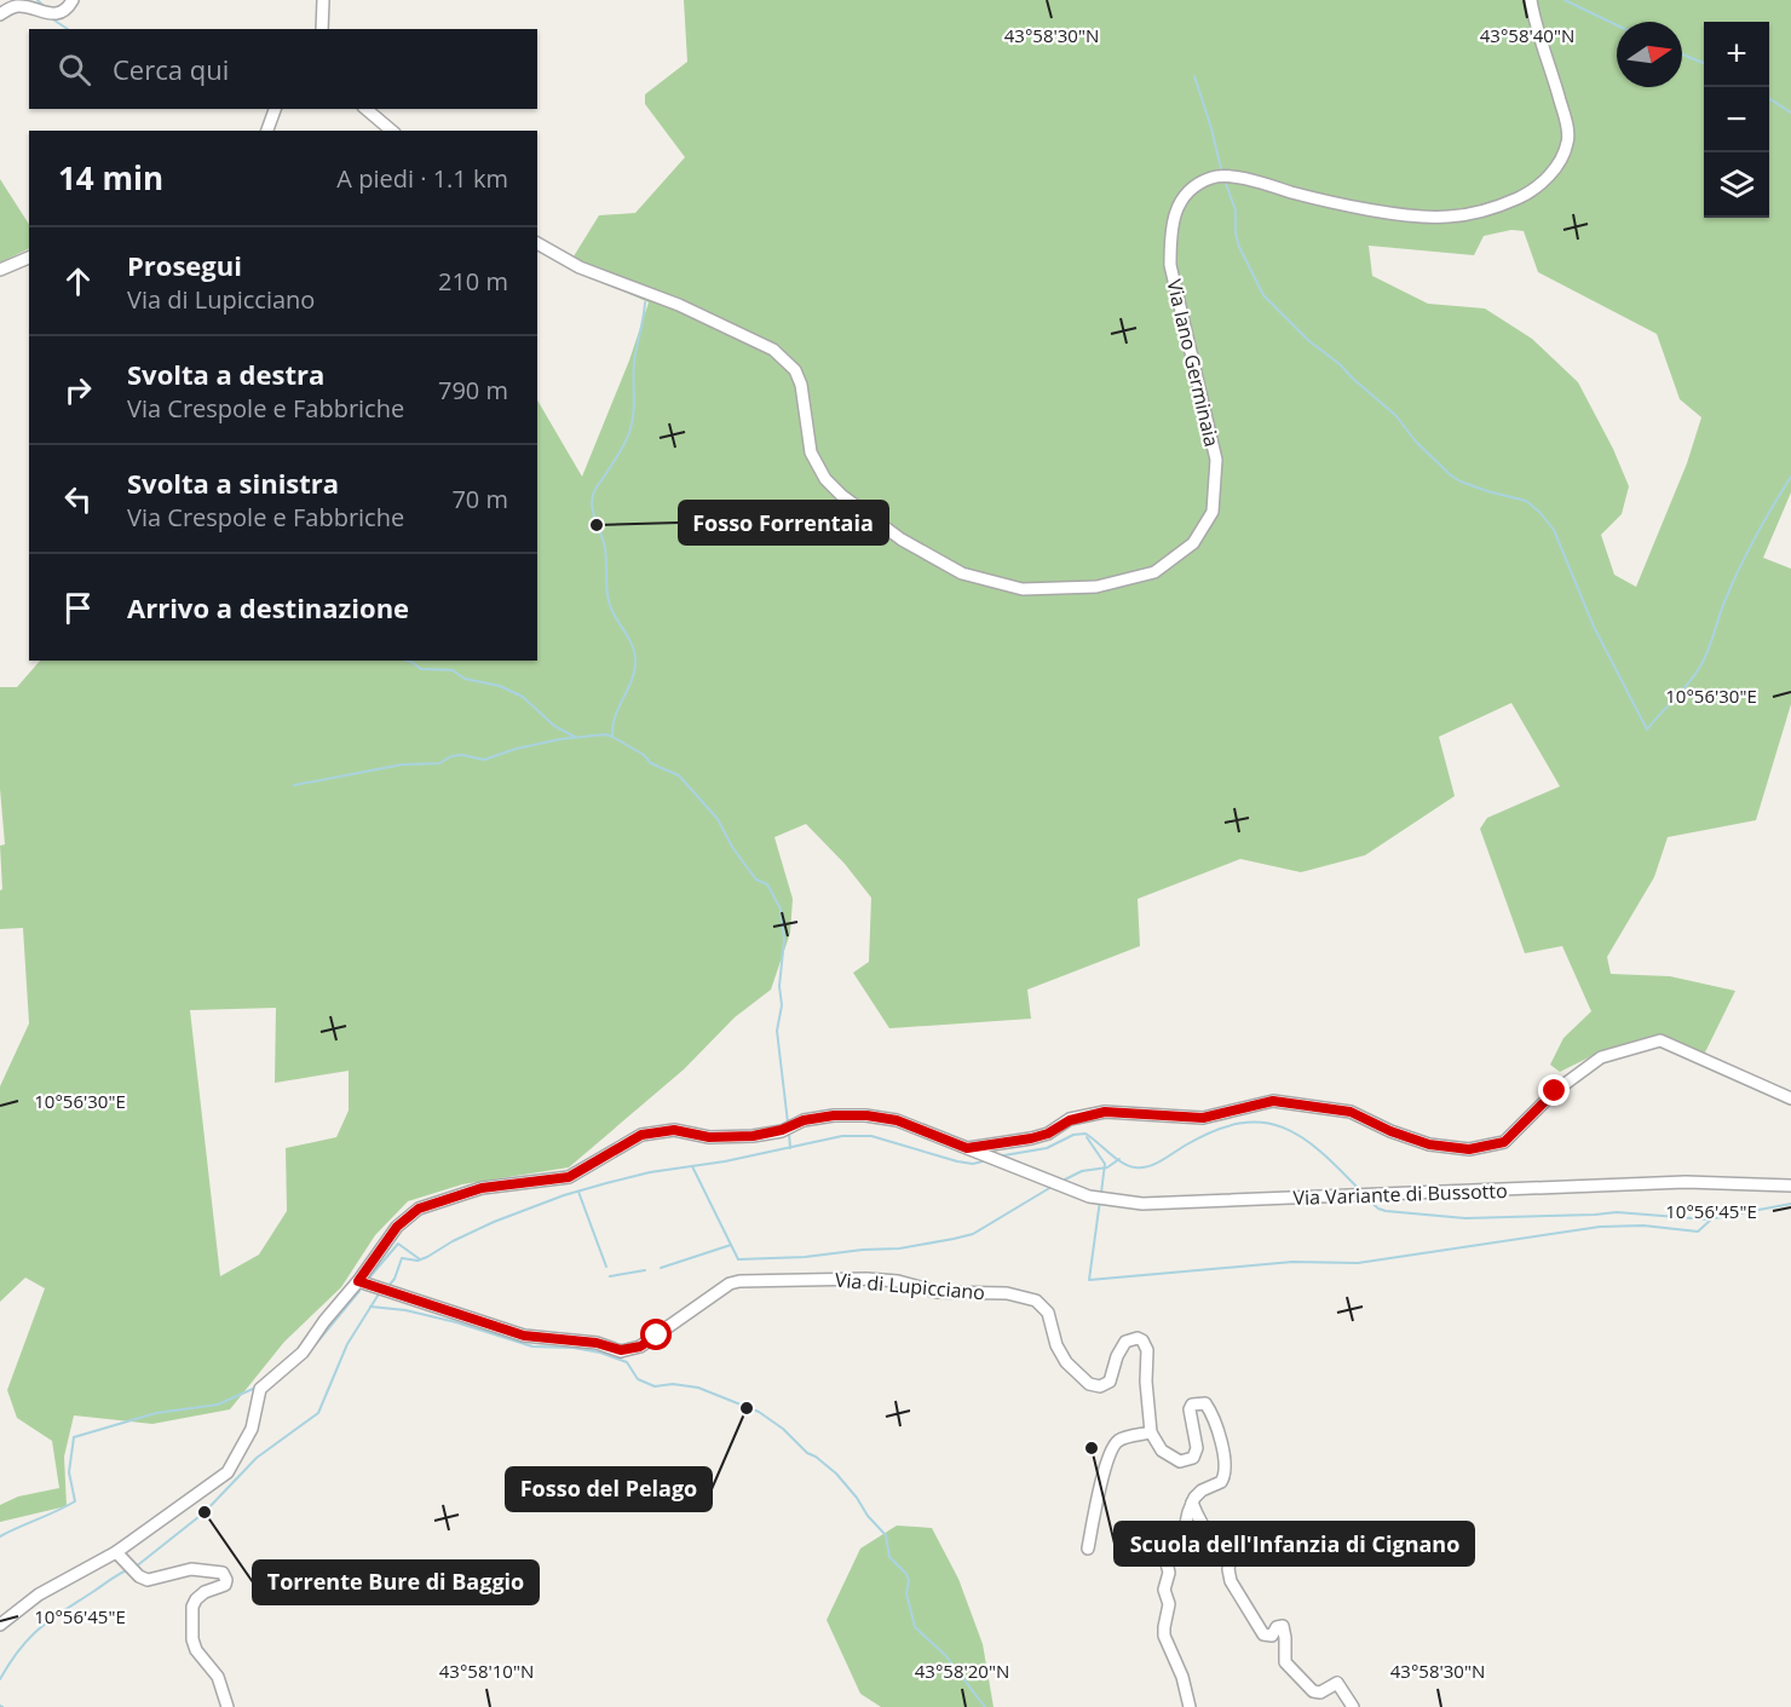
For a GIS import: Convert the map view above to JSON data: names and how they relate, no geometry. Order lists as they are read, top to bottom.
{
  "streets": {
    "street": ["Via Iano Germinaia", "Via Variante di Bussotto", "Via di Lupicciano"]
  },
  "crossings": [
    ["Via Variante di Bussotto", "Via di Lupicciano"]
  ],
  "places": [
    "Fosso Forrentaia",
    "Fosso del Pelago",
    "Scuola dell'Infanzia di Cignano",
    "Torrente Bure di Baggio"
  ],
  "north": "right",
  "page": {
    "map_buttons": ["+", "−"],
    "search": "Cerca qui",
    "heading": ["14 min", "A piedi · 1.1 km"],
    "list": [
      ["Prosegui", "Via di Lupicciano", "210 m"],
      ["Svolta a destra", "Via Crespole e Fabbriche", "790 m"],
      ["Svolta a sinistra", "Via Crespole e Fabbriche", "70 m"],
      "Arrivo a destinazione"
    ]
  },
  "coordinates": [
    "43°58'30\"N",
    "43°58'40\"N",
    "10°56'30\"E",
    "10°56'45\"E",
    "43°58'10\"N",
    "43°58'20\"N"
  ]
}
